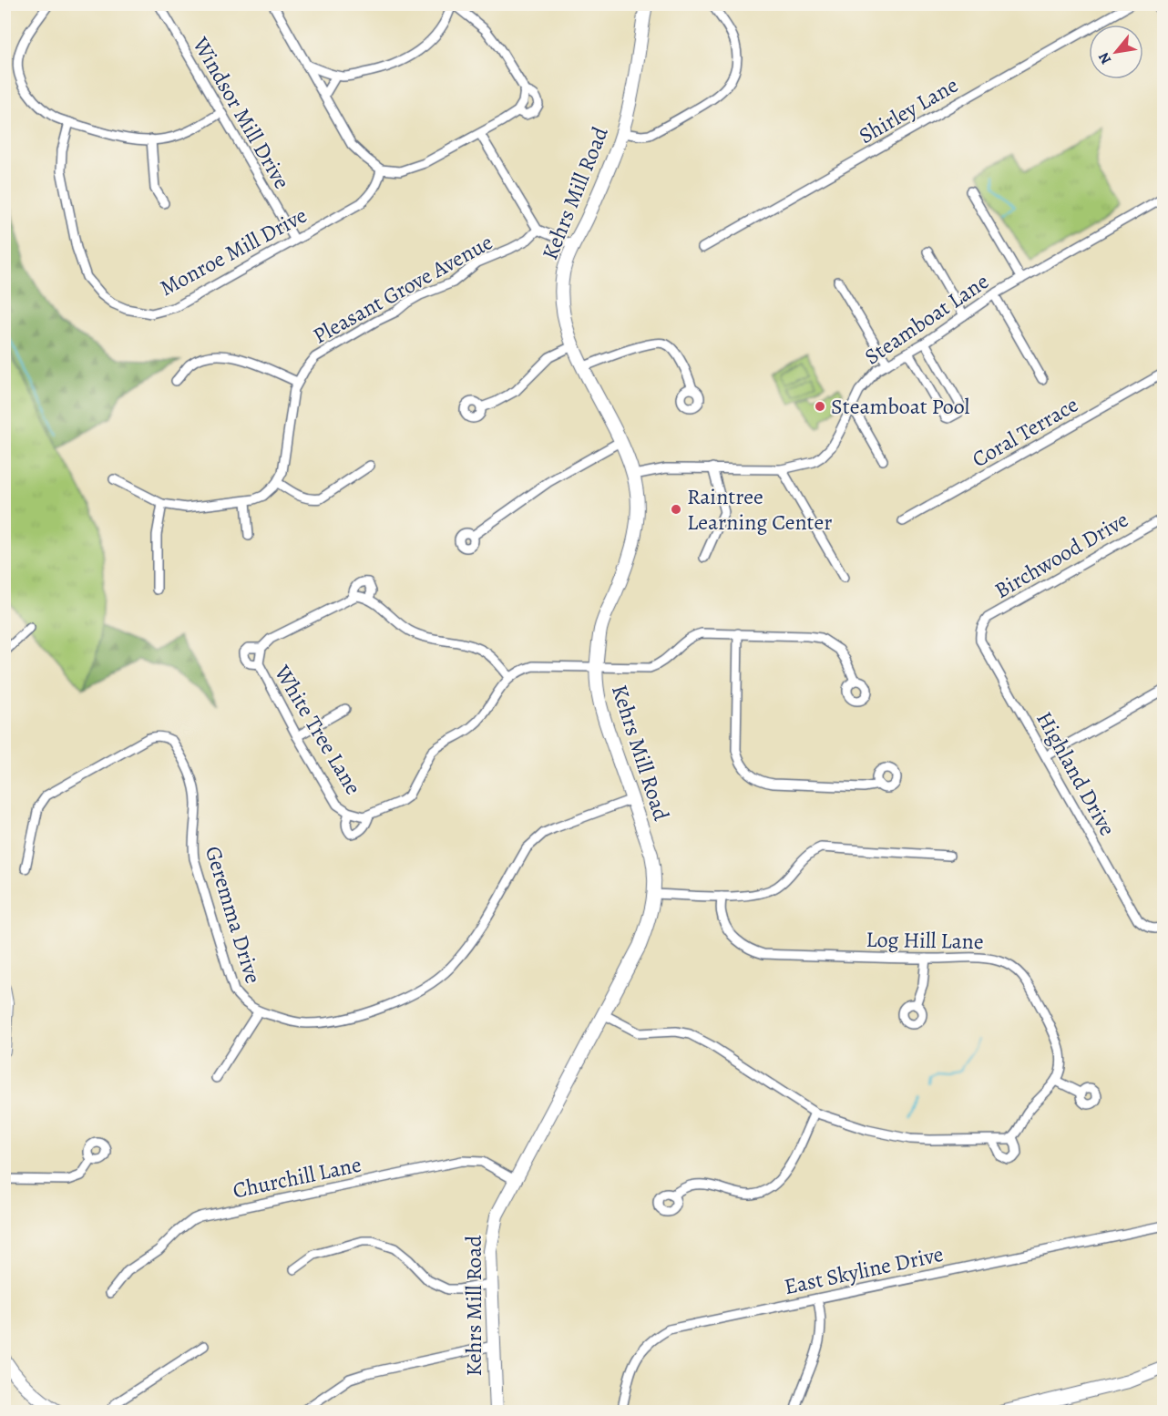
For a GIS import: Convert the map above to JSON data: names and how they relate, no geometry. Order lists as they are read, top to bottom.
{
  "streets": {
    "street": [
      "Shirley Lane",
      "Windsor Mill Drive",
      "Kehrs Mill Road",
      "Monroe Mill Drive",
      "Pleasant Grove Avenue",
      "Steamboat Lane",
      "Coral Terrace",
      "Birchwood Drive",
      "White Tree Lane",
      "Highland Drive",
      "Geremma Drive",
      "Log Hill Lane",
      "Churchill Lane",
      "East Skyline Drive"
    ]
  },
  "crossings": [
    ["Windsor Mill Drive", "Monroe Mill Drive"],
    ["Kehrs Mill Road", "Steamboat Lane"],
    ["Kehrs Mill Road", "White Tree Lane"],
    ["Kehrs Mill Road", "Geremma Drive"],
    ["Kehrs Mill Road", "Churchill Lane"],
    ["Birchwood Drive", "Highland Drive"]
  ],
  "places": ["Steamboat Pool", "Raintree Learning Center"],
  "north": "bottom left"
}
